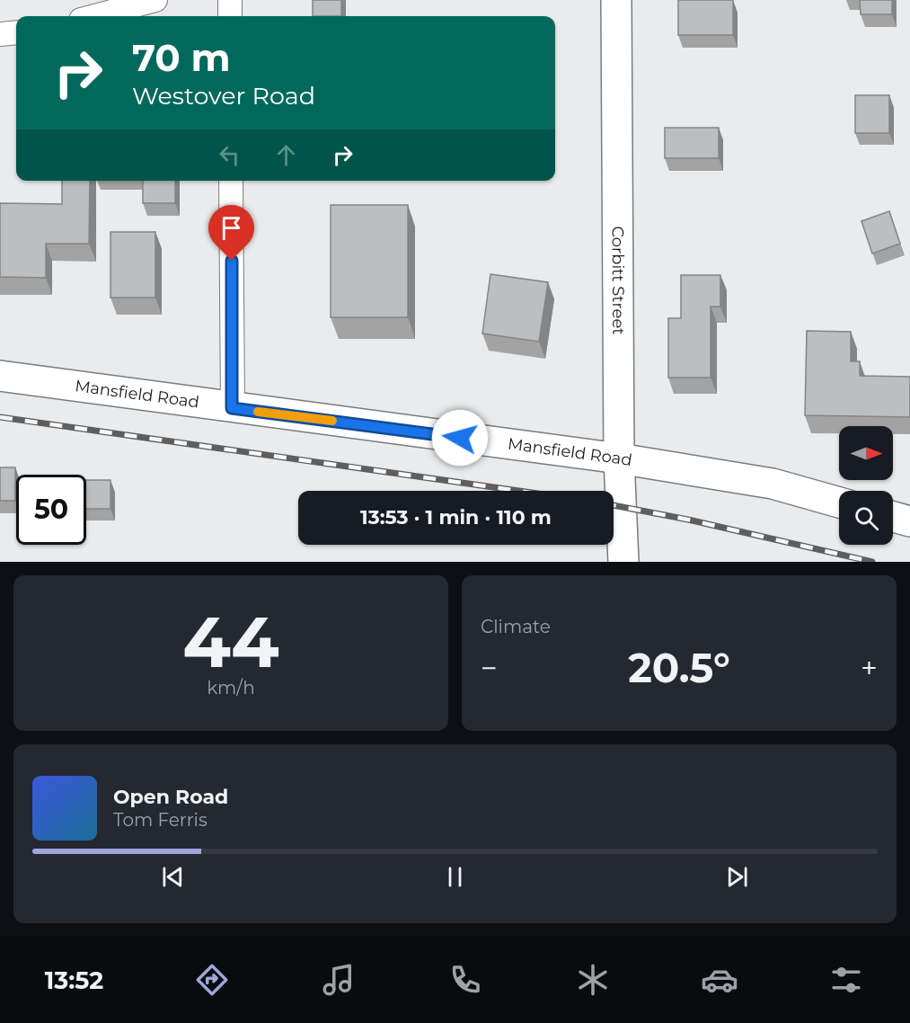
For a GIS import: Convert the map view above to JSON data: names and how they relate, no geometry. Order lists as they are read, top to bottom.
{
  "streets": {
    "main road": ["Corbitt Street", "Mansfield Road"]
  },
  "crossings": [
    ["Corbitt Street", "Mansfield Road"]
  ],
  "north": "right",
  "page": {
    "turn": ["70 m", "Westover Road"],
    "limit": "50",
    "trip": "13:53 · 1 min · 110 m",
    "tile": [
      ["44", "km/h"],
      "Climate"
    ],
    "heat": ["−", "20.5°", "+"],
    "song": ["Open Road", "Tom Ferris"],
    "tabs": "13:52"
  }
}
